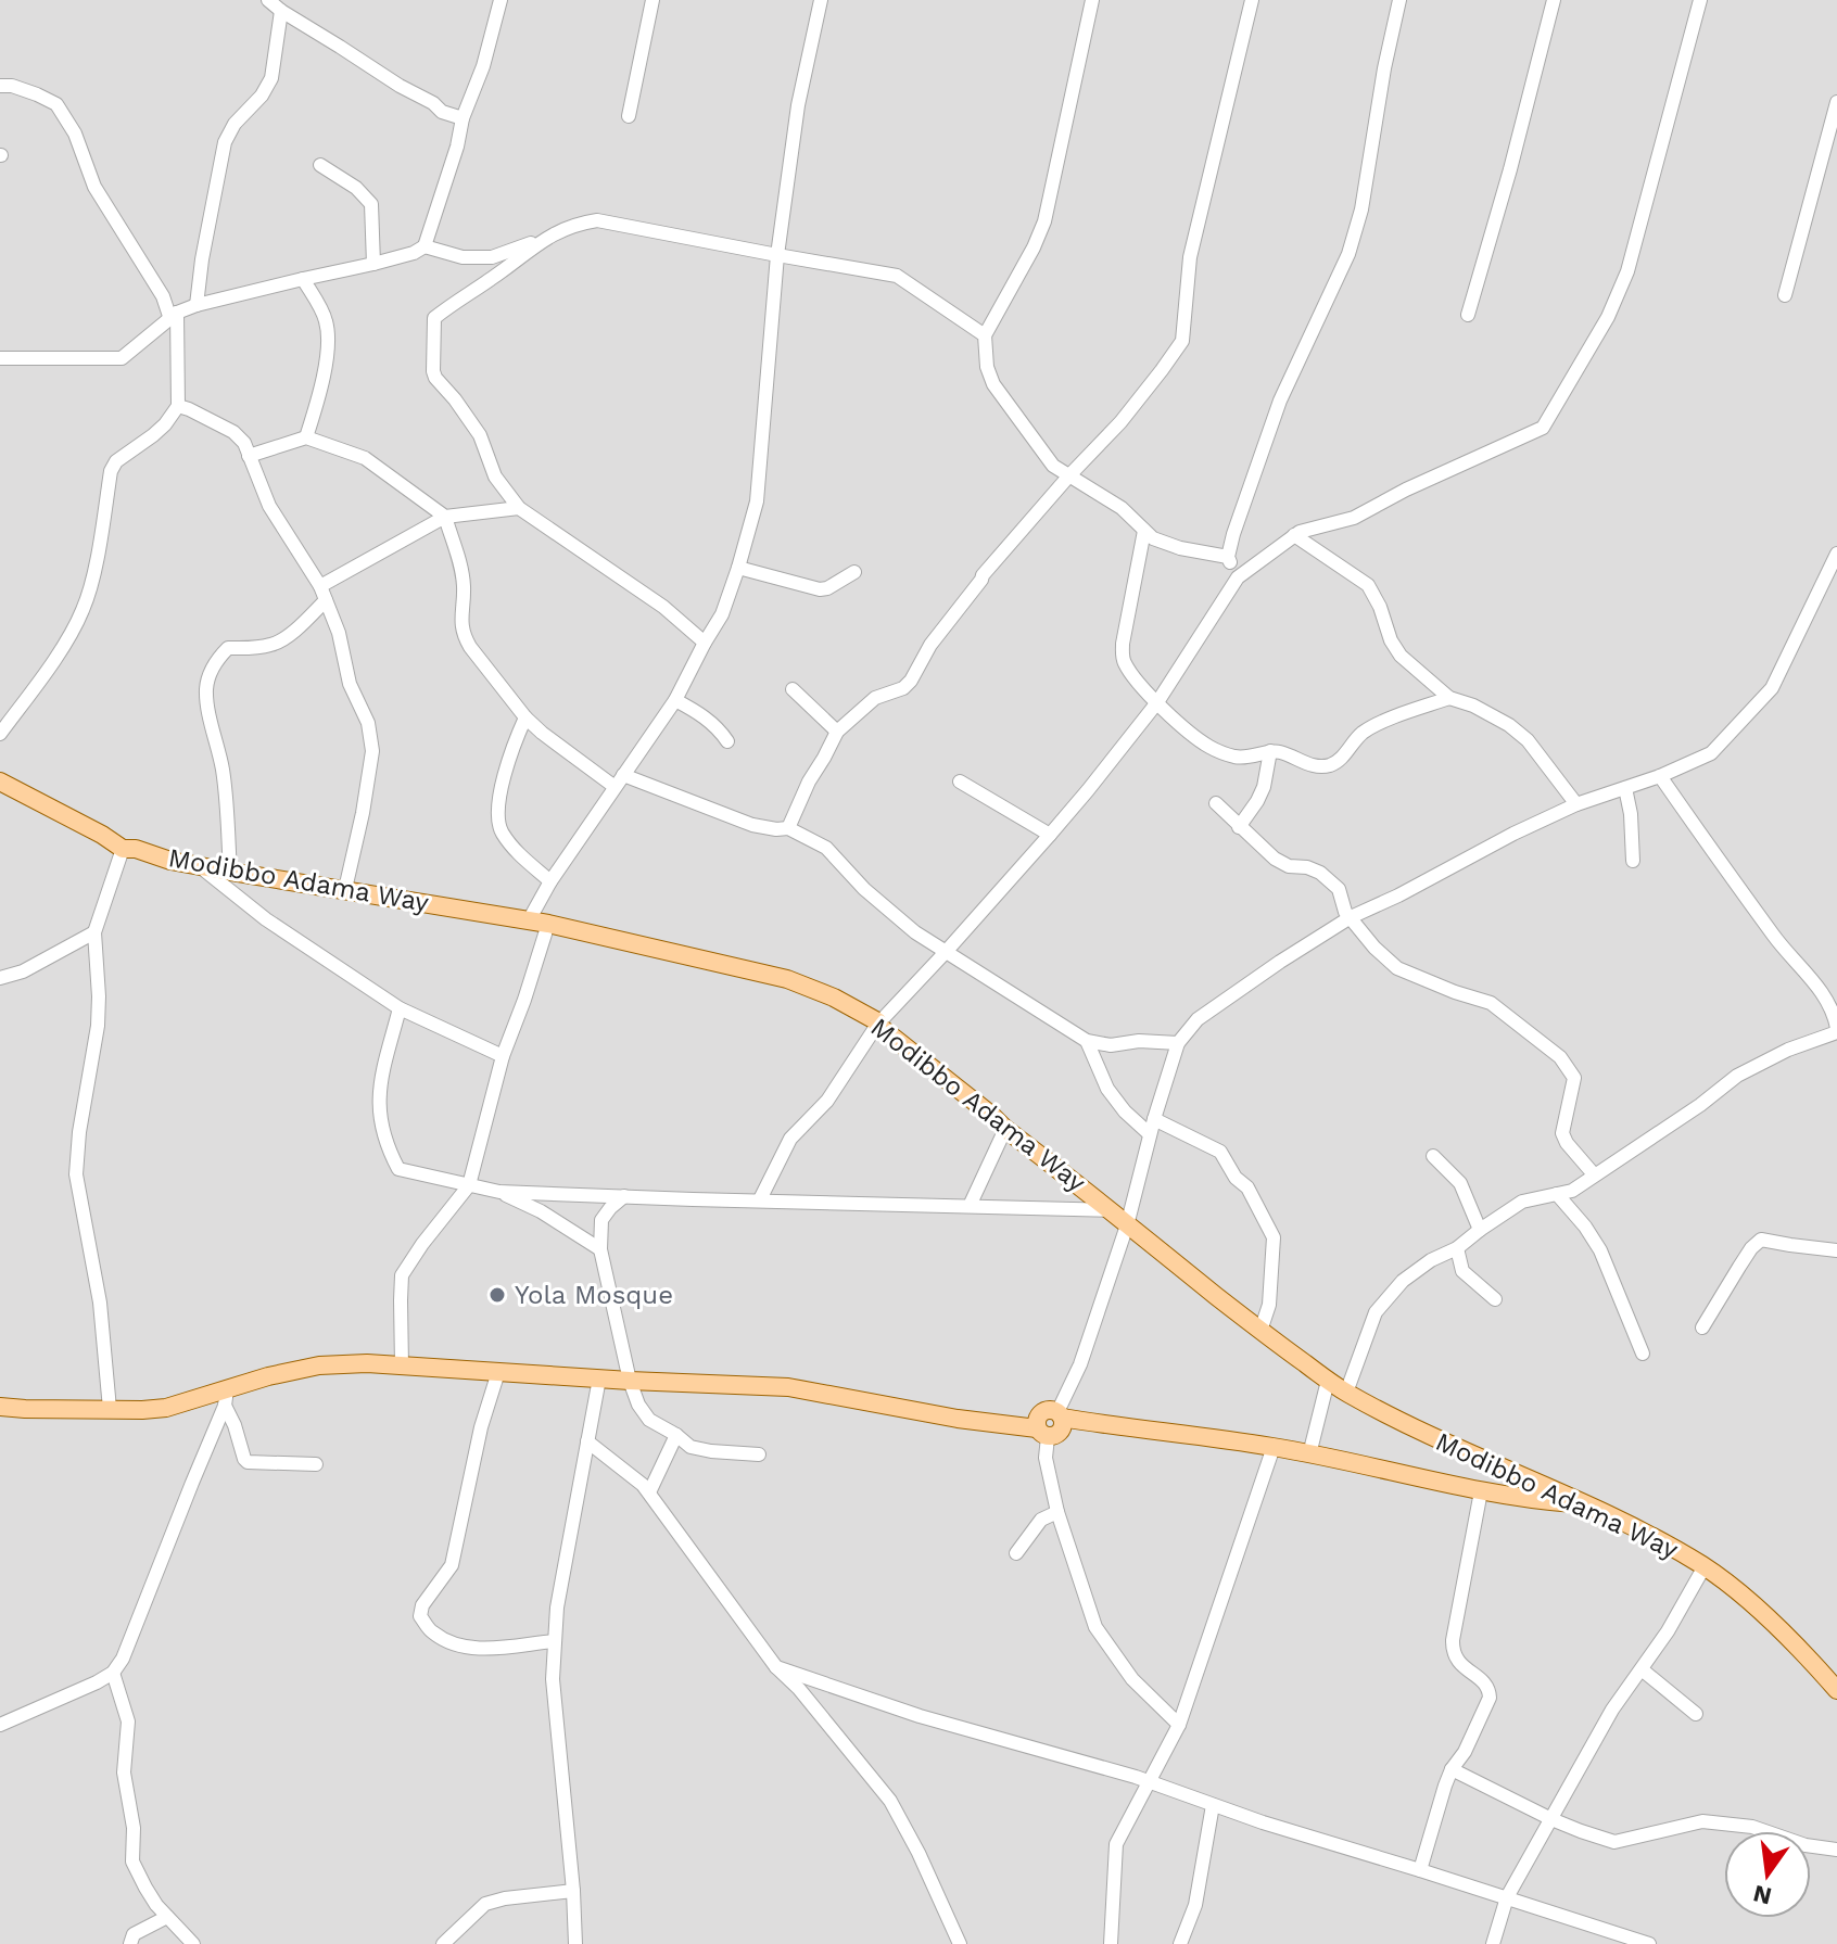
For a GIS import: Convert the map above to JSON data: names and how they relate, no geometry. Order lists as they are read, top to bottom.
{
  "streets": {
    "main road": ["Modibbo Adama Way"]
  },
  "places": ["Yola Mosque"],
  "north": "bottom"
}
